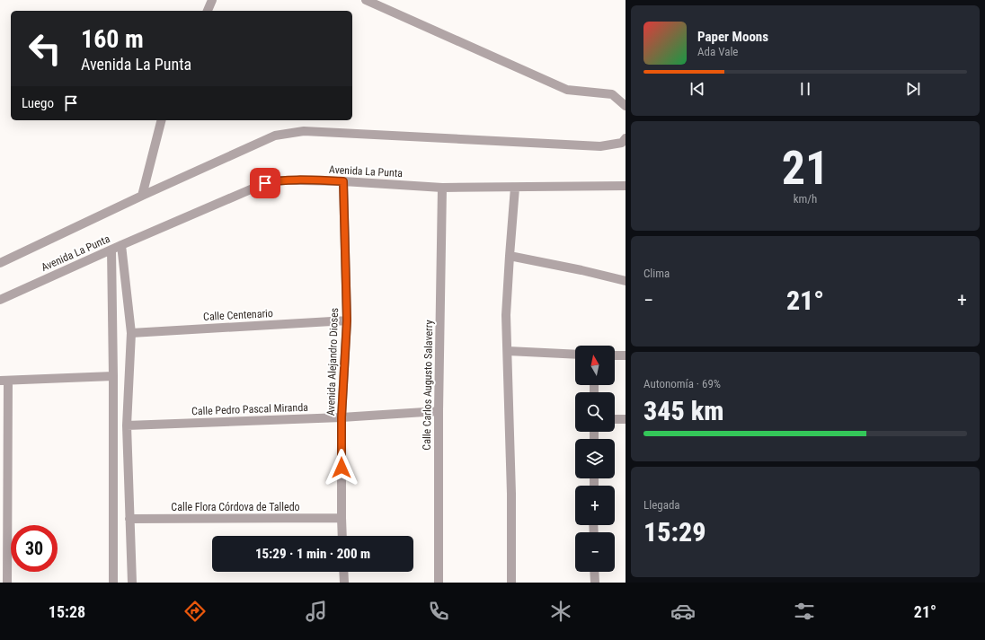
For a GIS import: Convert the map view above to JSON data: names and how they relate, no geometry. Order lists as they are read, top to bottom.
{
  "streets": {
    "street": [
      "Avenida La Punta",
      "Calle Centenario",
      "Avenida Alejandro Dioses",
      "Calle Carlos Augusto Salaverry",
      "Calle Pedro Pascal Miranda",
      "Calle Flora Córdova de Talledo"
    ]
  },
  "crossings": [
    ["Avenida La Punta", "Avenida Alejandro Dioses"],
    ["Avenida La Punta", "Calle Carlos Augusto Salaverry"],
    ["Calle Centenario", "Avenida Alejandro Dioses"],
    ["Avenida Alejandro Dioses", "Calle Pedro Pascal Miranda"],
    ["Avenida Alejandro Dioses", "Calle Flora Córdova de Talledo"],
    ["Calle Carlos Augusto Salaverry", "Calle Pedro Pascal Miranda"]
  ],
  "north": "top",
  "page": {
    "turn": ["160 m", "Avenida La Punta"],
    "song": ["Paper Moons", "Ada Vale"],
    "then": "Luego",
    "tile": [
      ["21", "km/h"],
      "Clima",
      ["Autonomía · 69%", "345 km"],
      ["Llegada", "15:29"]
    ],
    "heat": ["−", "21°", "+"],
    "map_buttons": ["+", "−"],
    "limit": "30",
    "trip": "15:29 · 1 min · 200 m",
    "tabs": ["15:28", "21°"]
  }
}
